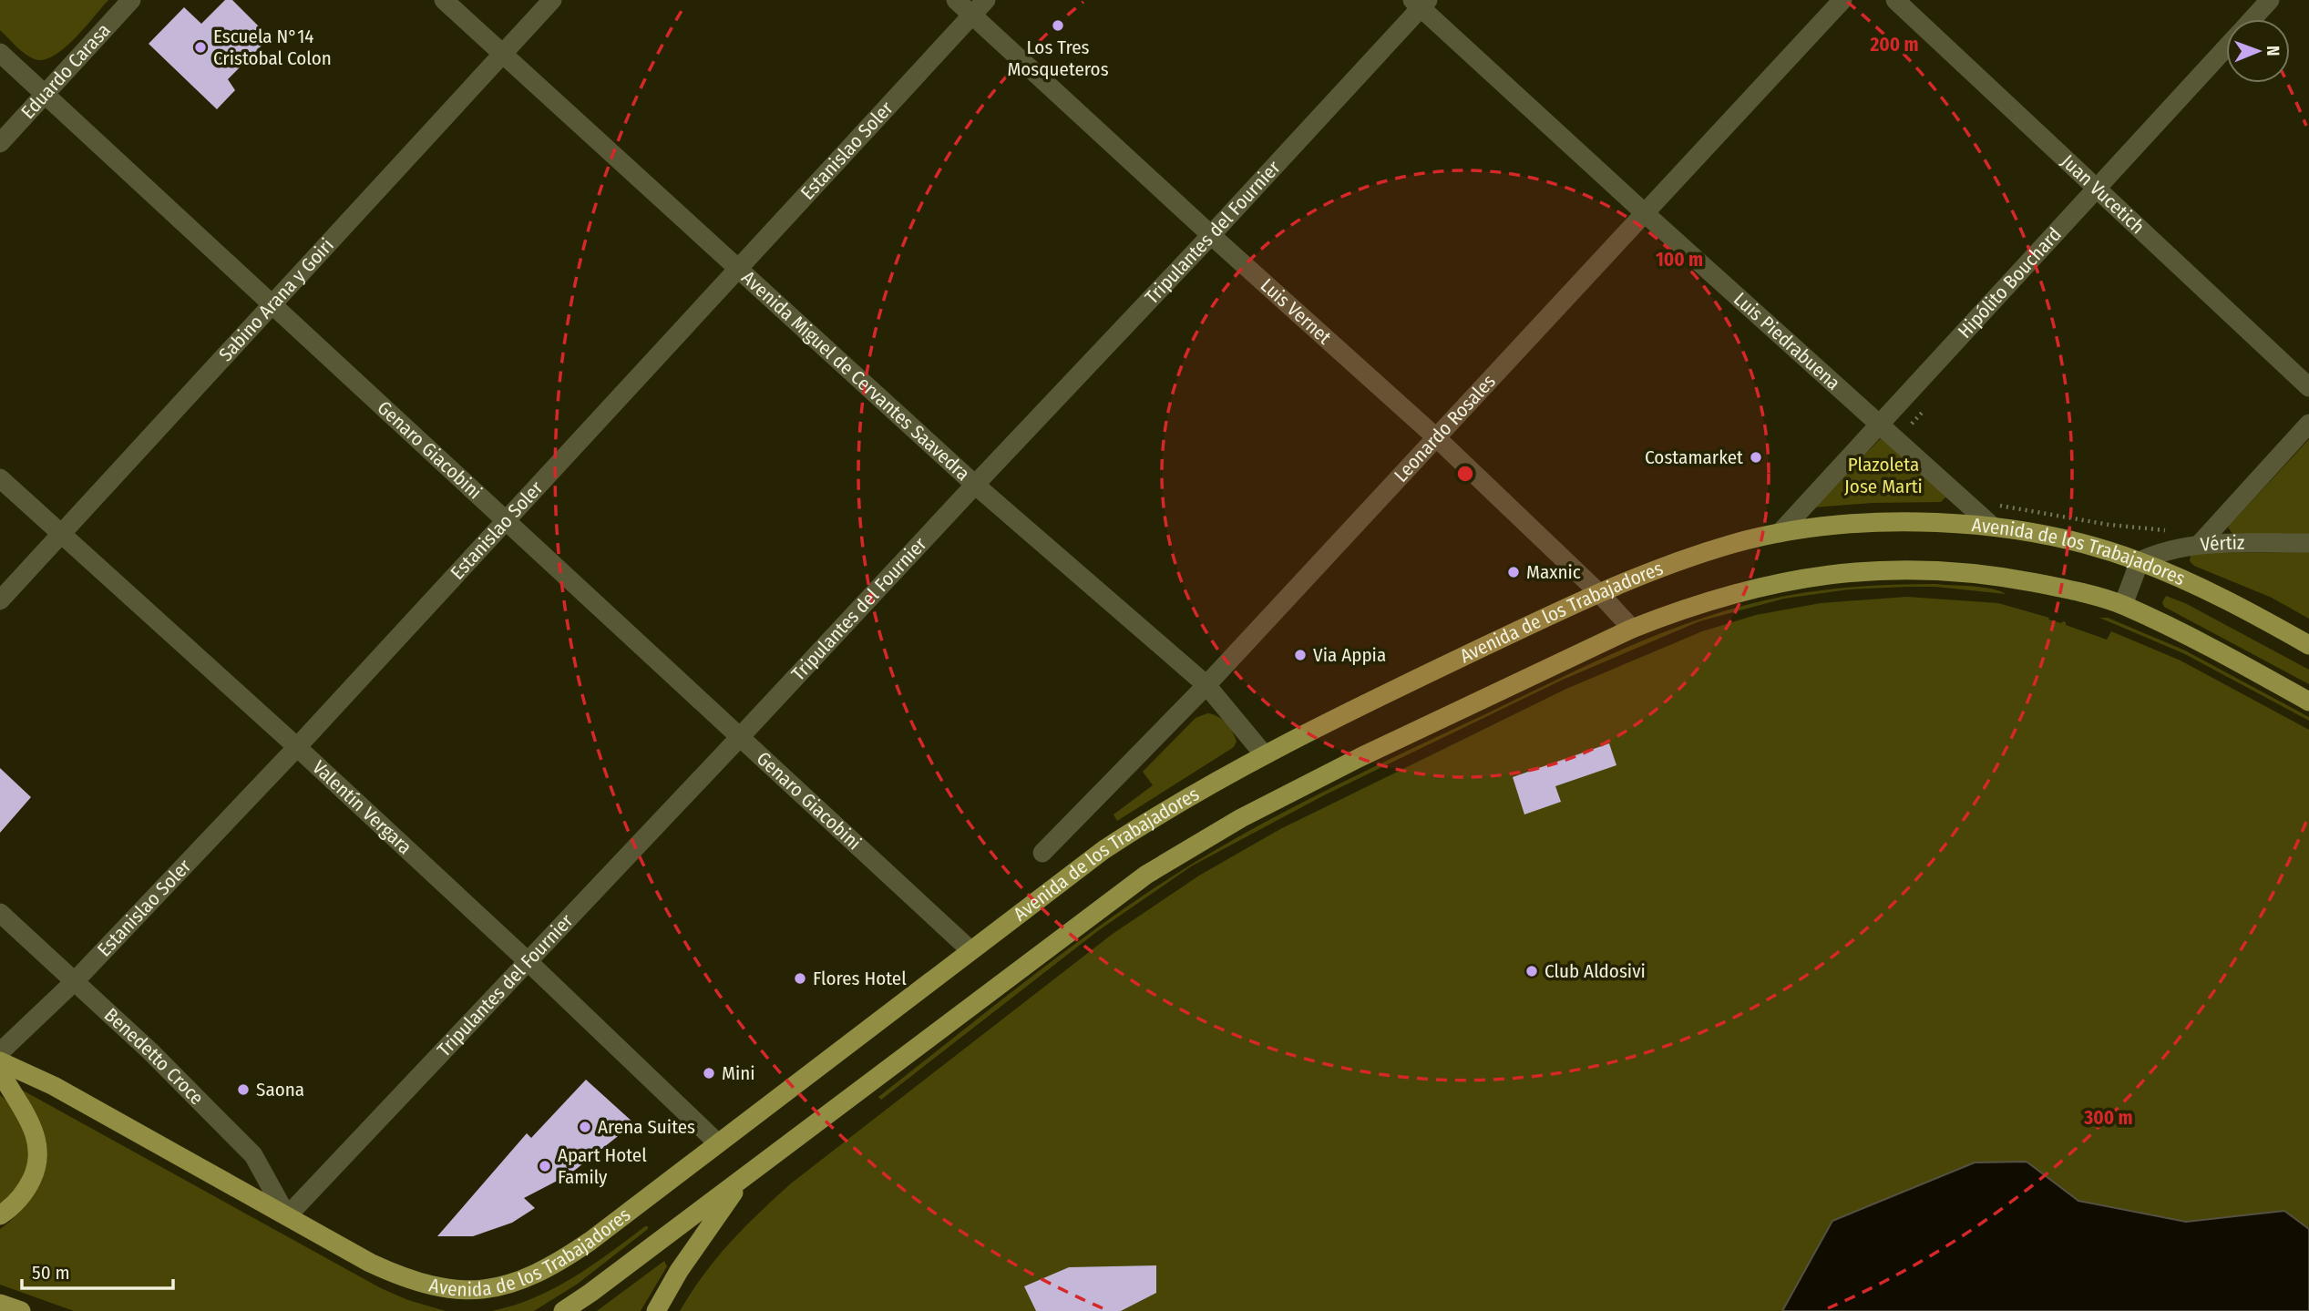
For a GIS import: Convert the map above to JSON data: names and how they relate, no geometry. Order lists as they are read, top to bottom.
{
  "streets": {
    "main road": ["Avenida de los Trabajadores"],
    "street": [
      "Eduardo Carasa",
      "Estanislao Soler",
      "Juan Vucetich",
      "Tripulantes del Fournier",
      "Hipólito Bouchard",
      "Sabino Arana y Goiri",
      "Luis Vernet",
      "Luis Piedrabuena",
      "Avenida Miguel de Cervantes Saavedra",
      "Leonardo Rosales",
      "Genaro Giacobini",
      "Vértiz",
      "Valentín Vergara",
      "Benedetto Croce"
    ]
  },
  "crossings": [
    ["Eduardo Carasa", "Genaro Giacobini"],
    ["Estanislao Soler", "Luis Vernet"],
    ["Estanislao Soler", "Avenida Miguel de Cervantes Saavedra"],
    ["Estanislao Soler", "Genaro Giacobini"],
    ["Estanislao Soler", "Valentín Vergara"],
    ["Estanislao Soler", "Benedetto Croce"],
    ["Juan Vucetich", "Hipólito Bouchard"],
    ["Tripulantes del Fournier", "Luis Vernet"],
    ["Tripulantes del Fournier", "Luis Piedrabuena"],
    ["Tripulantes del Fournier", "Avenida Miguel de Cervantes Saavedra"],
    ["Tripulantes del Fournier", "Genaro Giacobini"],
    ["Tripulantes del Fournier", "Avenida de los Trabajadores"],
    ["Tripulantes del Fournier", "Valentín Vergara"],
    ["Tripulantes del Fournier", "Benedetto Croce"],
    ["Hipólito Bouchard", "Luis Piedrabuena"],
    ["Hipólito Bouchard", "Avenida de los Trabajadores"],
    ["Sabino Arana y Goiri", "Avenida Miguel de Cervantes Saavedra"],
    ["Sabino Arana y Goiri", "Genaro Giacobini"],
    ["Sabino Arana y Goiri", "Valentín Vergara"],
    ["Luis Vernet", "Leonardo Rosales"],
    ["Luis Vernet", "Avenida de los Trabajadores"],
    ["Luis Piedrabuena", "Leonardo Rosales"],
    ["Luis Piedrabuena", "Avenida de los Trabajadores"],
    ["Avenida Miguel de Cervantes Saavedra", "Leonardo Rosales"],
    ["Avenida Miguel de Cervantes Saavedra", "Avenida de los Trabajadores"],
    ["Genaro Giacobini", "Avenida de los Trabajadores"],
    ["Vértiz", "Avenida de los Trabajadores"],
    ["Avenida de los Trabajadores", "Valentín Vergara"],
    ["Avenida de los Trabajadores", "Benedetto Croce"]
  ],
  "parks": ["Plazoleta Jose Marti"],
  "places": [
    "Los Tres Mosqueteros",
    "Escuela N°14 Cristobal Colon",
    "Costamarket",
    "Maxnic",
    "Via Appia",
    "Club Aldosivi",
    "Flores Hotel",
    "Mini",
    "Saona",
    "Arena Suites",
    "Apart Hotel Family"
  ],
  "scale_bar": "50 m",
  "north": "right",
  "rings": ["200 m", "100 m", "300 m"]
}
